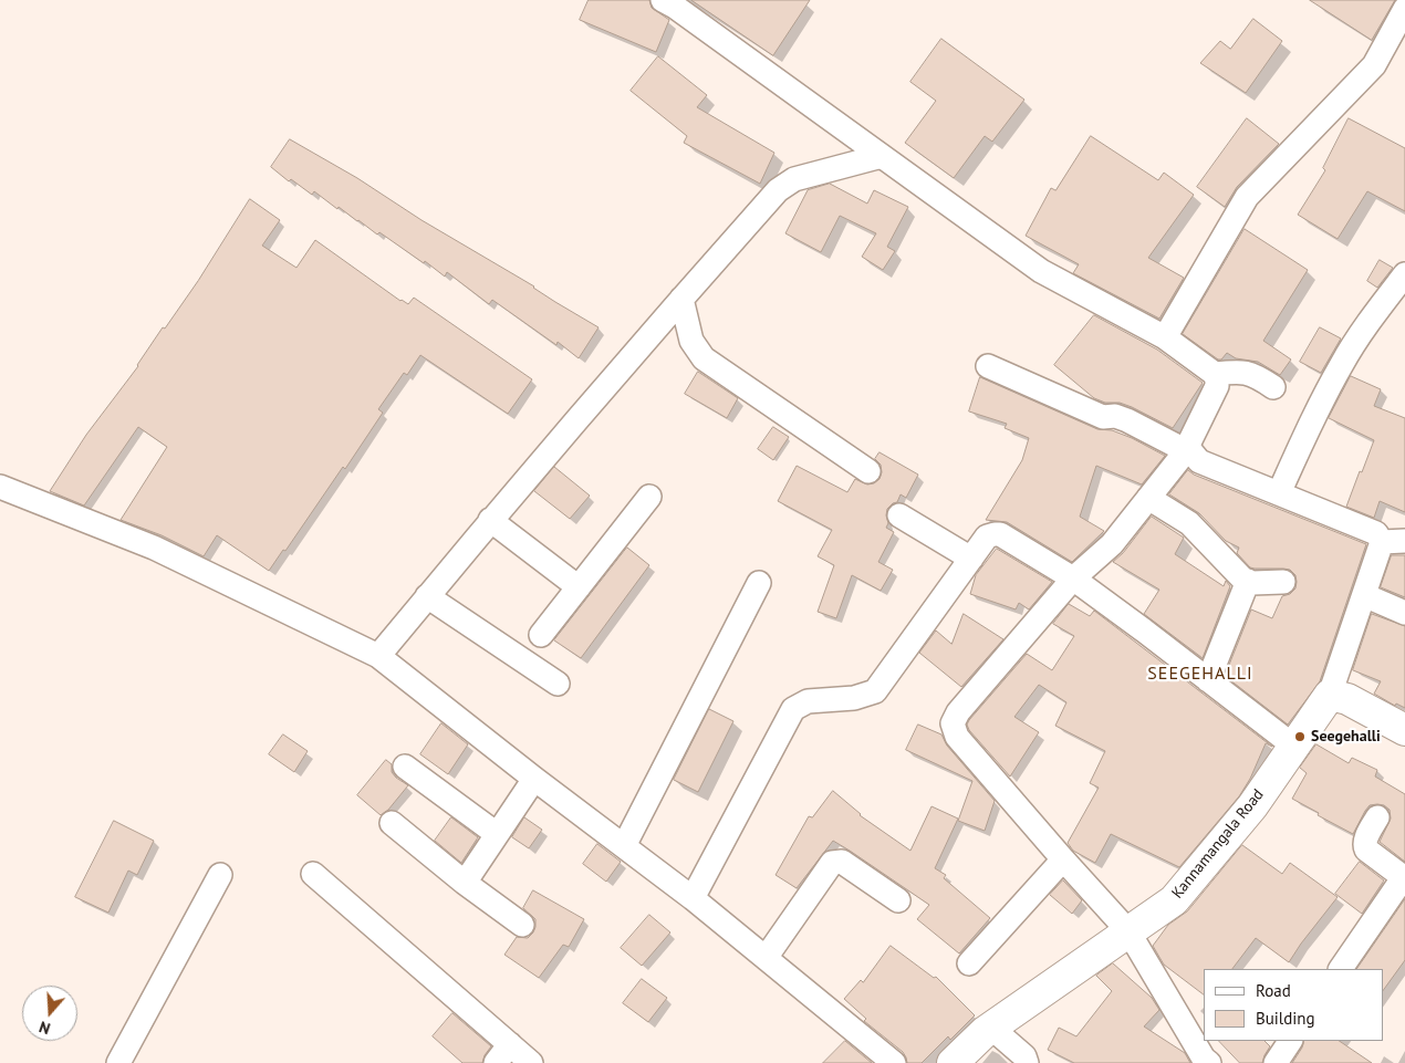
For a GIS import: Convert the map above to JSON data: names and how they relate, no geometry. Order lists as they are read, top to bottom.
{
  "streets": {
    "main road": ["Kannamangala Road"]
  },
  "districts": ["SEEGEHALLI"],
  "places": ["Seegehalli"],
  "legend": ["Road", "Building"],
  "north": "bottom"
}
